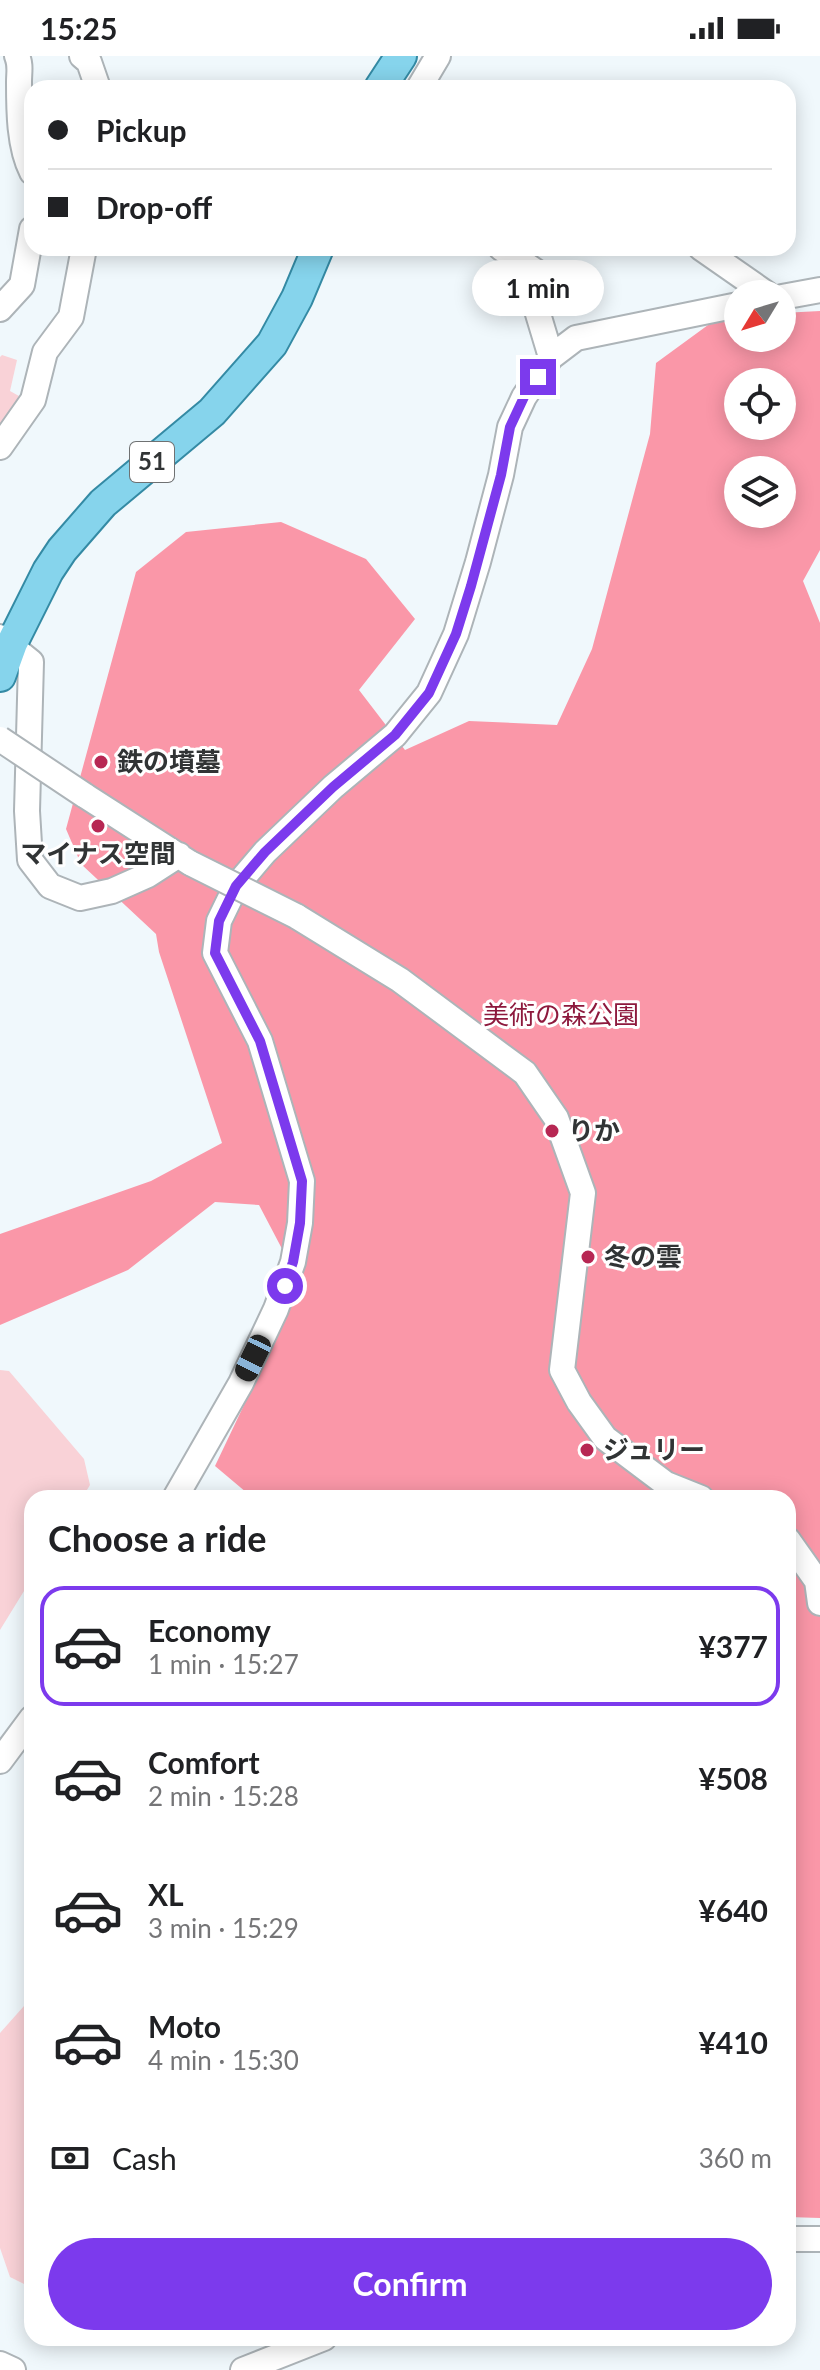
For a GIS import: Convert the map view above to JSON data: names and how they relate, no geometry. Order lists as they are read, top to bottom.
{
  "streets": {
    "main road": ["51"]
  },
  "parks": ["美術の森公園"],
  "places": [
    "鉄の墳墓",
    "マイナス空間",
    "りか",
    "冬の雲",
    "ジュリー"
  ],
  "north": "bottom left",
  "page": {
    "status": "15:25",
    "banner": ["Pickup", "Drop-off"],
    "bubble": "1 min",
    "heading": "Choose a ride",
    "list": [
      {
        "name": "Economy",
        "note": "1 min · 15:27",
        "value": "¥377"
      },
      {
        "name": "Comfort",
        "note": "2 min · 15:28",
        "value": "¥508"
      },
      {
        "name": "XL",
        "note": "3 min · 15:29",
        "value": "¥640"
      },
      {
        "name": "Moto",
        "note": "4 min · 15:30",
        "value": "¥410"
      }
    ],
    "pay": ["Cash", "360 m"],
    "buttons": "Confirm"
  }
}
